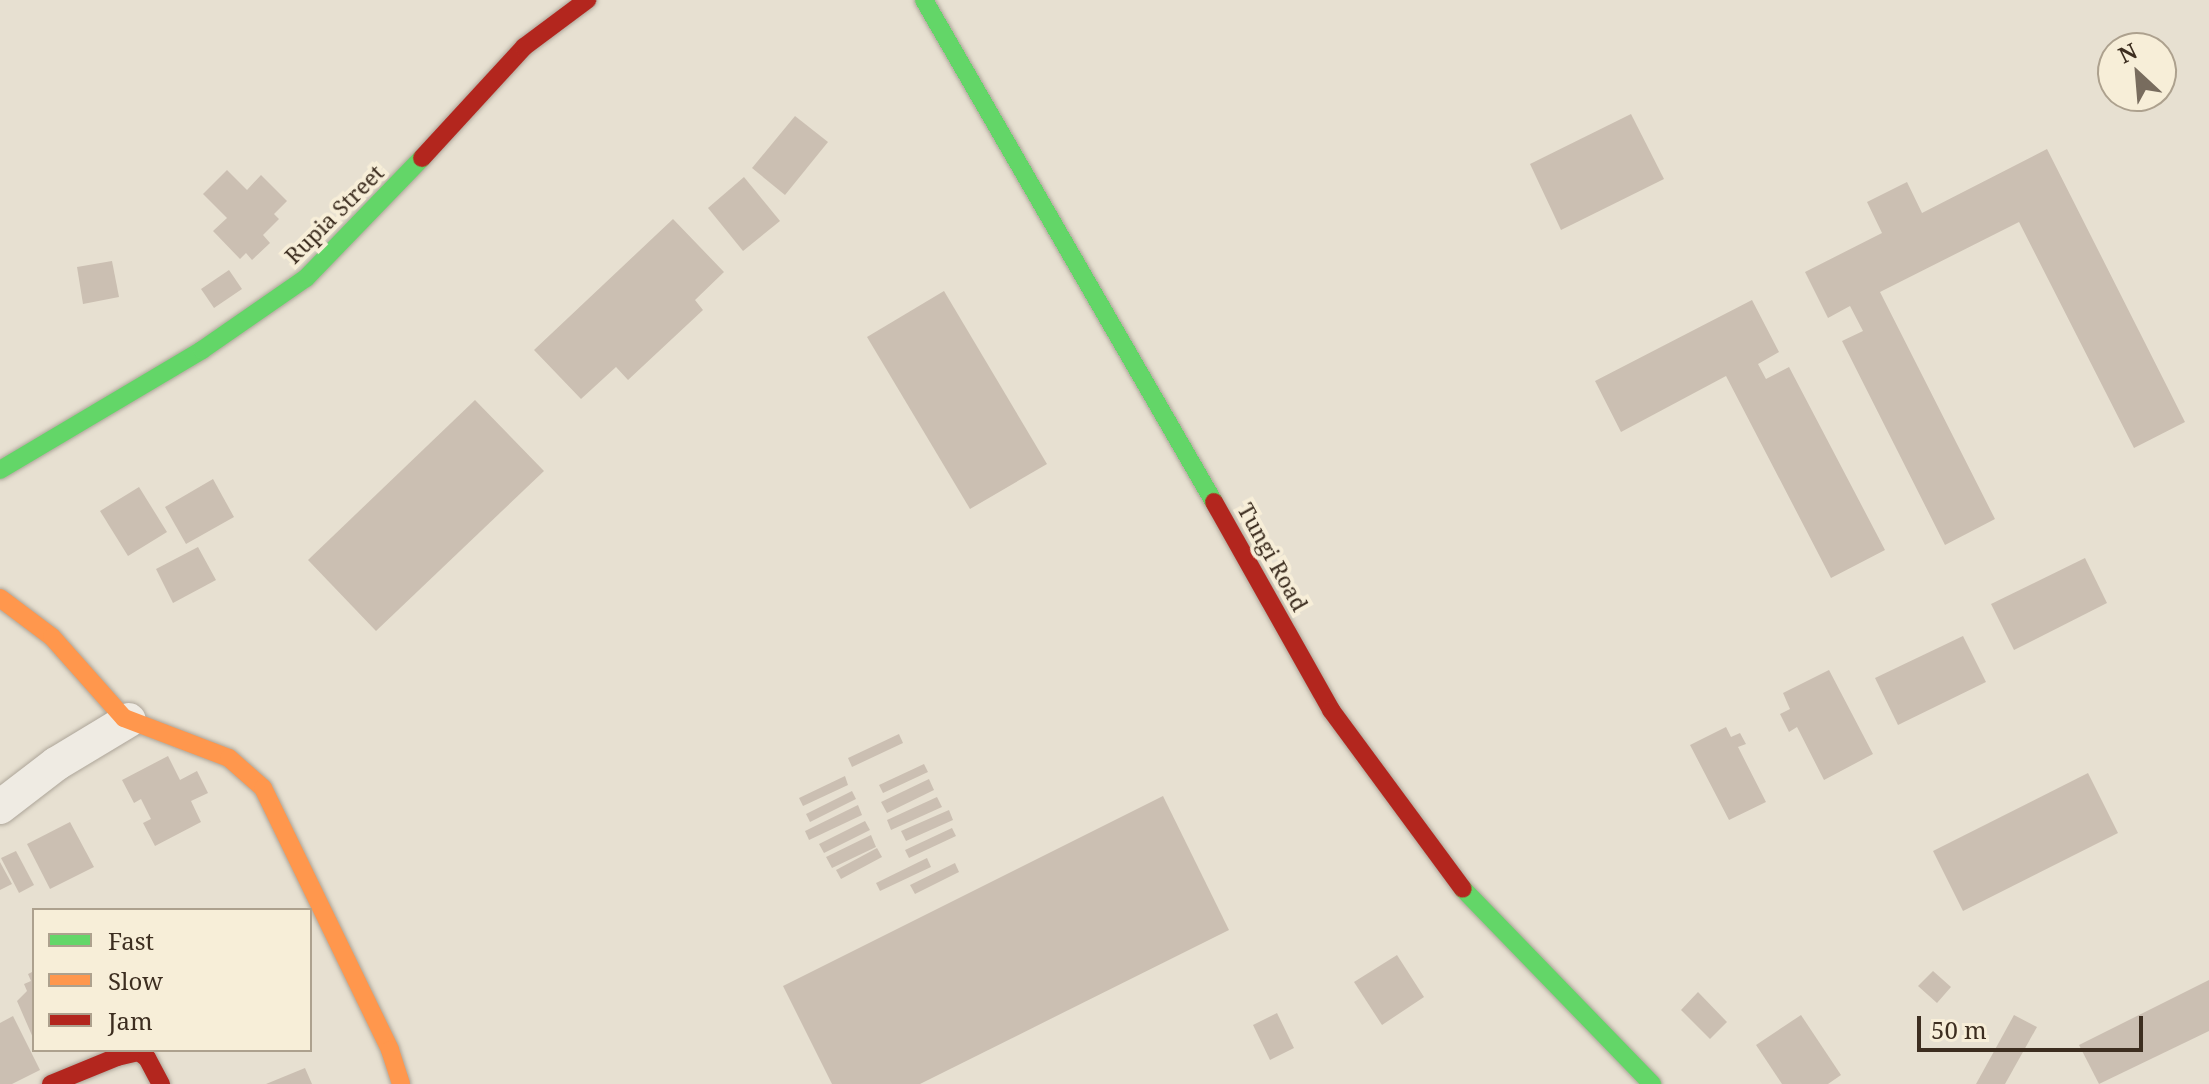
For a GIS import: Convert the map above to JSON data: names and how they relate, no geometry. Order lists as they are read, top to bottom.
{
  "streets": {
    "street": ["Rupia Street", "Tungi Road"]
  },
  "legend": ["Fast", "Slow", "Jam"],
  "scale_bar": "50 m",
  "north": "top left"
}
